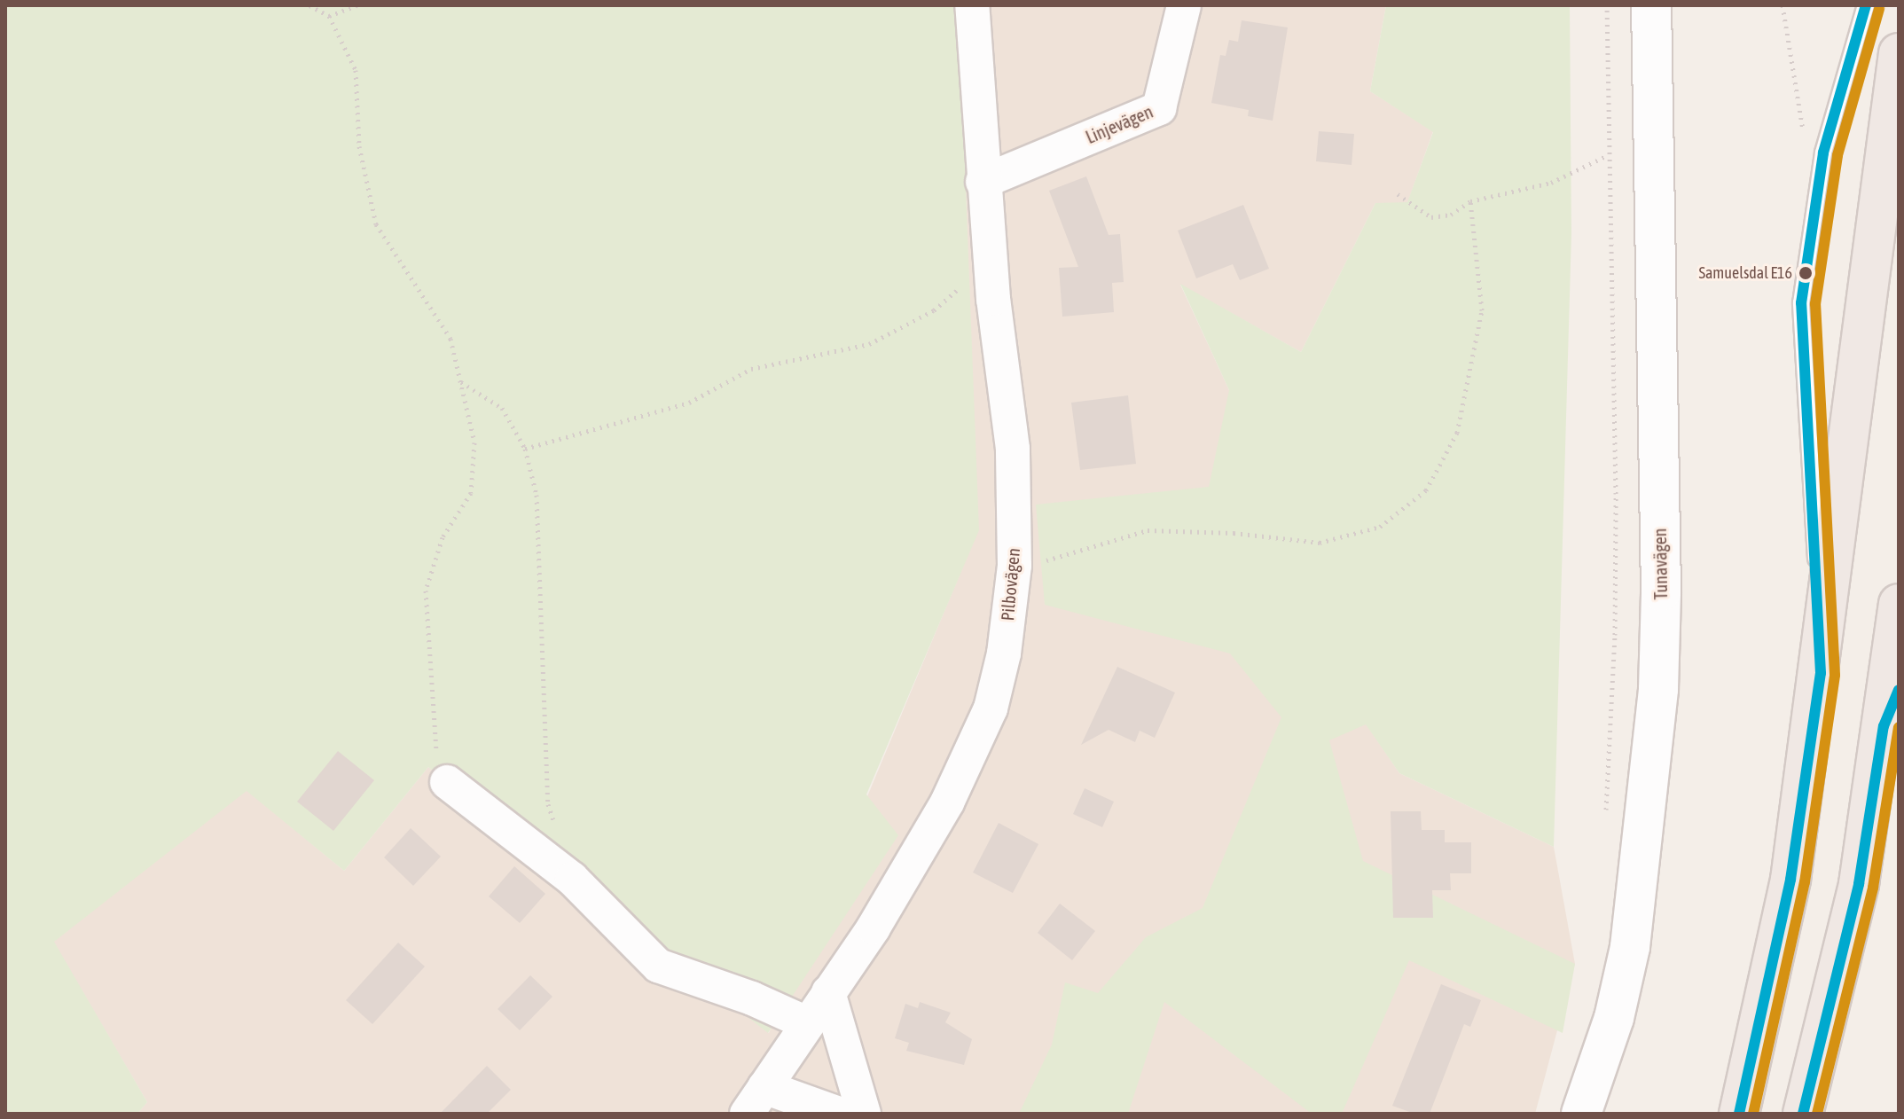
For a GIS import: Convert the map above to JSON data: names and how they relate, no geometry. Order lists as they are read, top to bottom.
{
  "streets": {
    "street": ["Linjevägen", "Tunavägen", "Pilbovägen"]
  },
  "crossings": [
    ["Linjevägen", "Pilbovägen"]
  ],
  "places": ["Samuelsdal E16"]
}
